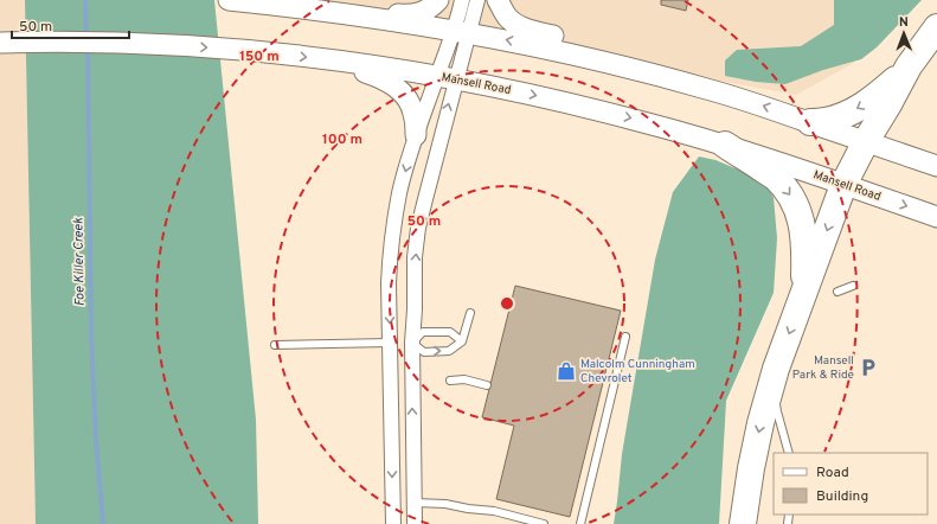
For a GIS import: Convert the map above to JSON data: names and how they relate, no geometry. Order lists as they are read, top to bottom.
{
  "streets": {
    "main road": ["Mansell Road"]
  },
  "water": ["Foe Killer Creek"],
  "places": {
    "parking": ["Mansell Park & Ride"],
    "shop": ["Malcolm Cunningham Chevrolet"]
  },
  "legend": ["Road", "Building"],
  "scale_bar": "50 m",
  "north": "top",
  "rings": ["150 m", "100 m", "50 m"]
}
